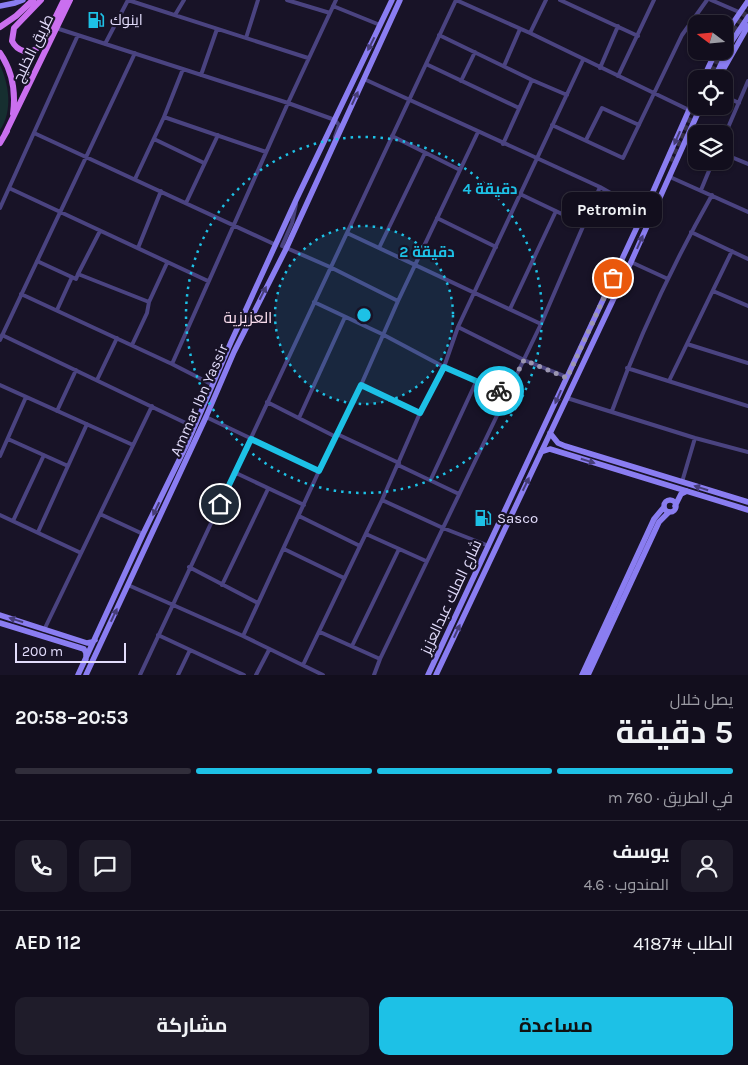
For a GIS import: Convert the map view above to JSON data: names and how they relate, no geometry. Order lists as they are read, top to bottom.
{
  "streets": {
    "main road": ["طريق الخليج"],
    "street": ["Ammar Ibn Yassir", "شارع الملك عبدالعزيز"]
  },
  "districts": ["العزيزية"],
  "places": {
    "fuel station": ["اينوك", "Sasco"],
    "other": ["Petromin"]
  },
  "scale_bar": "200 m",
  "north": "left",
  "page": {
    "bubble": "Petromin",
    "scale": "200 m",
    "heading": ["5 دقيقة", "يصل خلال", "20:53–20:58"],
    "panel": [
      "يوسف",
      "المندوب · 4.6",
      "الطلب #4187",
      "AED 112"
    ],
    "bar": "في الطريق · 760 m",
    "buttons": ["مساعدة", "مشاركة"]
  },
  "rings": ["4 دقيقة", "2 دقيقة"]
}
